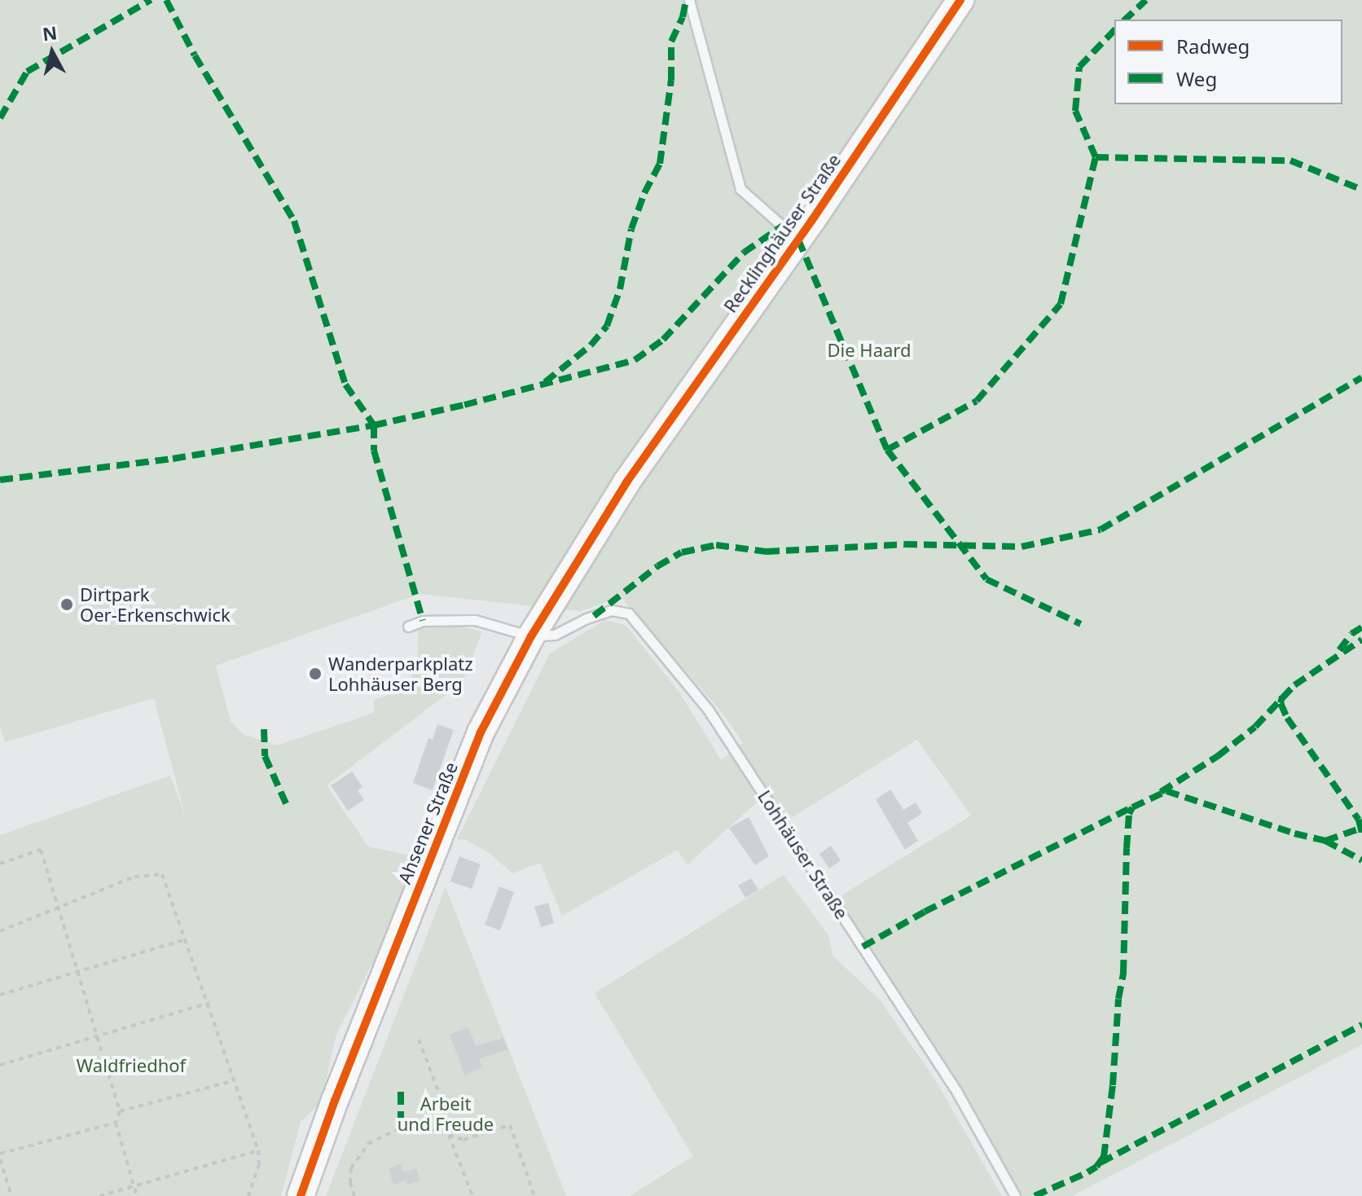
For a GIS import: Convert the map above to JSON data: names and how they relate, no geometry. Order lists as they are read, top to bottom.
{
  "streets": {
    "main road": ["Recklinghäuser Straße", "Ahsener Straße"],
    "lane": ["Lohhäuser Straße"]
  },
  "crossings": [
    ["Recklinghäuser Straße", "Ahsener Straße"],
    ["Ahsener Straße", "Lohhäuser Straße"]
  ],
  "parks": ["Die Haard", "Waldfriedhof", "Arbeit und Freude"],
  "places": ["Dirtpark Oer-Erkenschwick", "Wanderparkplatz Lohhäuser Berg"],
  "legend": ["Radweg", "Weg"],
  "north": "top"
}
